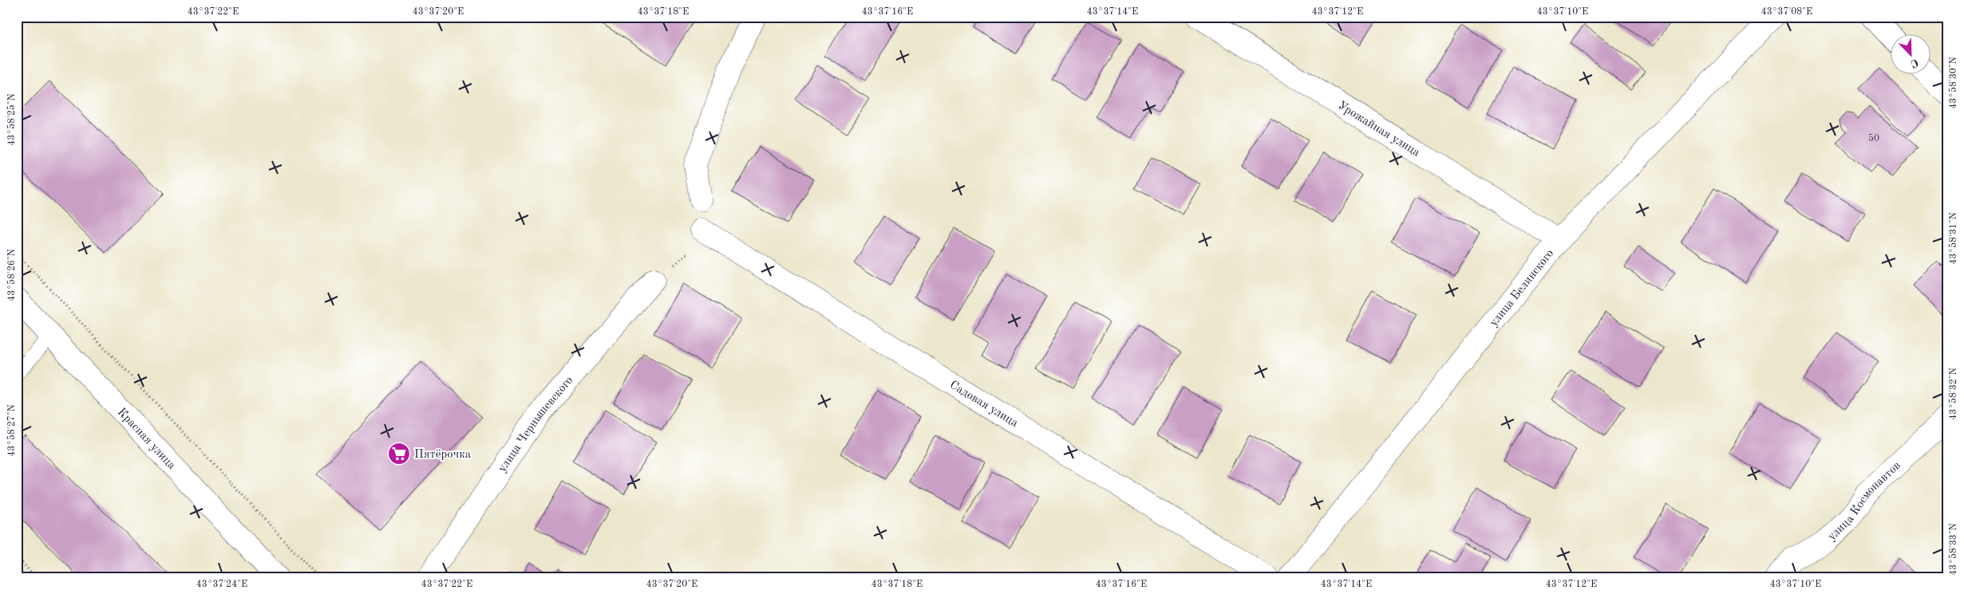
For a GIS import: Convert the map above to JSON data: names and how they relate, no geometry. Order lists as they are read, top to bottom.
{
  "streets": {
    "street": [
      "Урожайная улица",
      "улица Белинского",
      "Садовая улица",
      "улица Чернышевского",
      "Красная улица",
      "улица Космонавтов"
    ]
  },
  "crossings": [
    ["Урожайная улица", "улица Белинского"]
  ],
  "places": {
    "supermarket": ["Пятёрочка"]
  },
  "house_numbers": ["50"],
  "north": "bottom right",
  "coordinates": [
    "43°37'22\"E",
    "43°37'20\"E",
    "43°37'18\"E",
    "43°37'16\"E",
    "43°37'14\"E",
    "43°37'12\"E",
    "43°37'10\"E",
    "43°37'08\"E",
    "43°58'30\"N",
    "43°58'25\"N",
    "43°58'31\"N",
    "43°58'26\"N",
    "43°58'32\"N",
    "43°58'27\"N",
    "43°58'33\"N",
    "43°37'24\"E"
  ]
}
